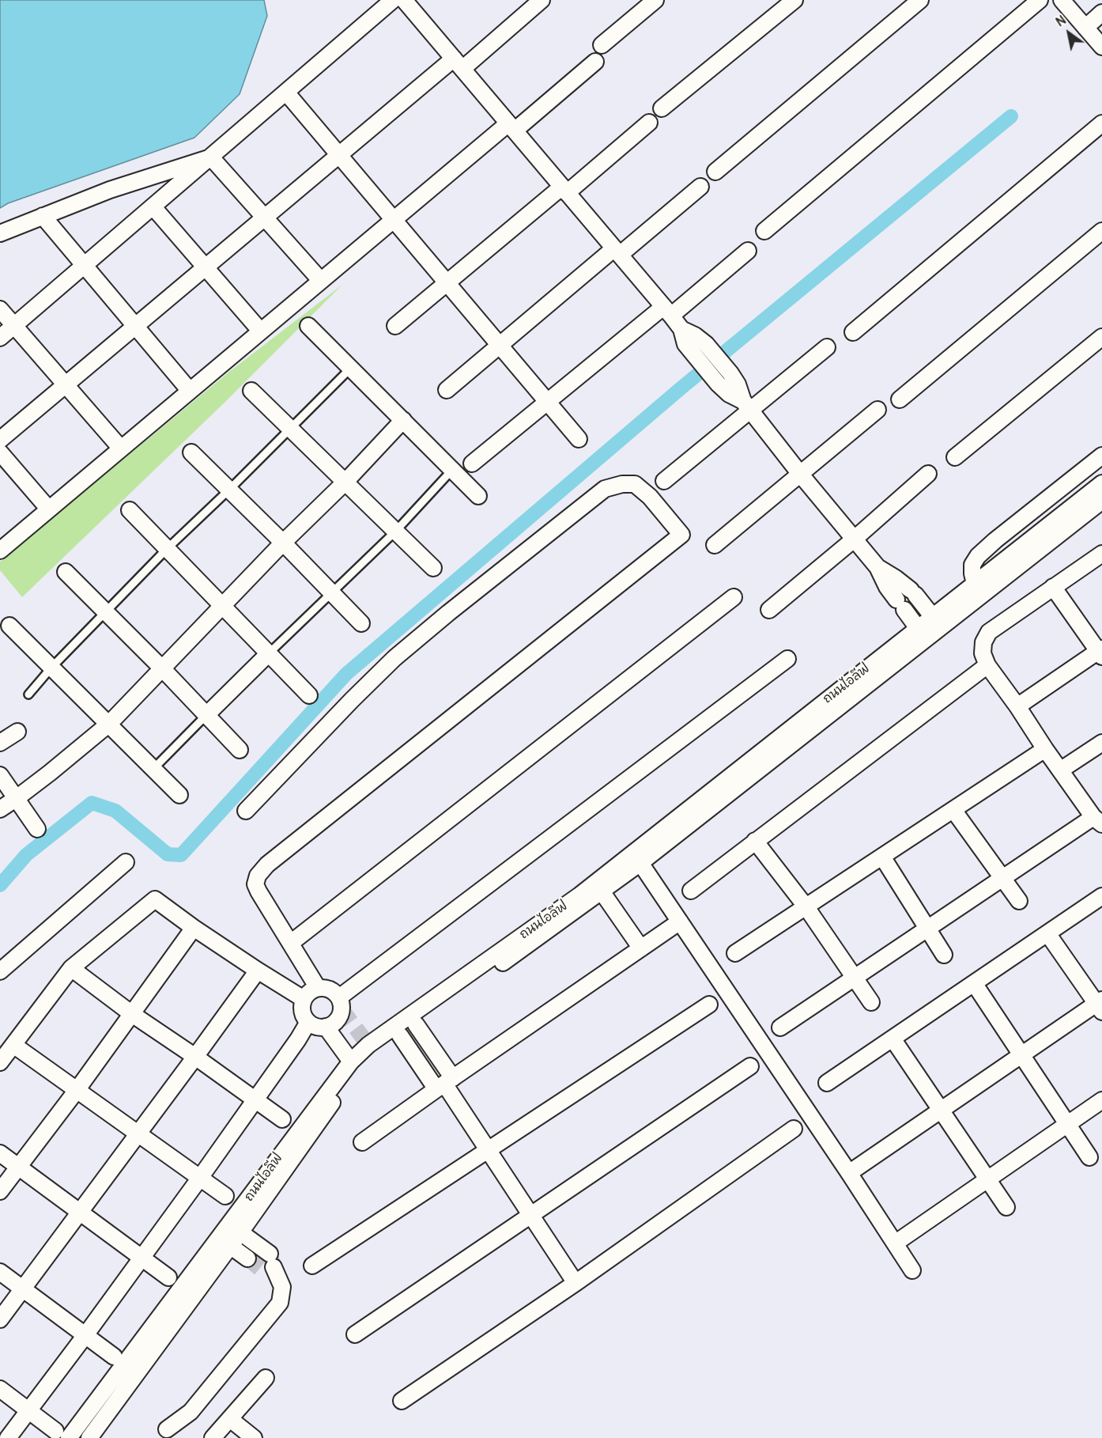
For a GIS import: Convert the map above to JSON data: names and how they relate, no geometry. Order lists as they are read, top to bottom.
{
  "streets": {
    "street": ["ถนนไอลีฟ"]
  },
  "north": "top left"
}
